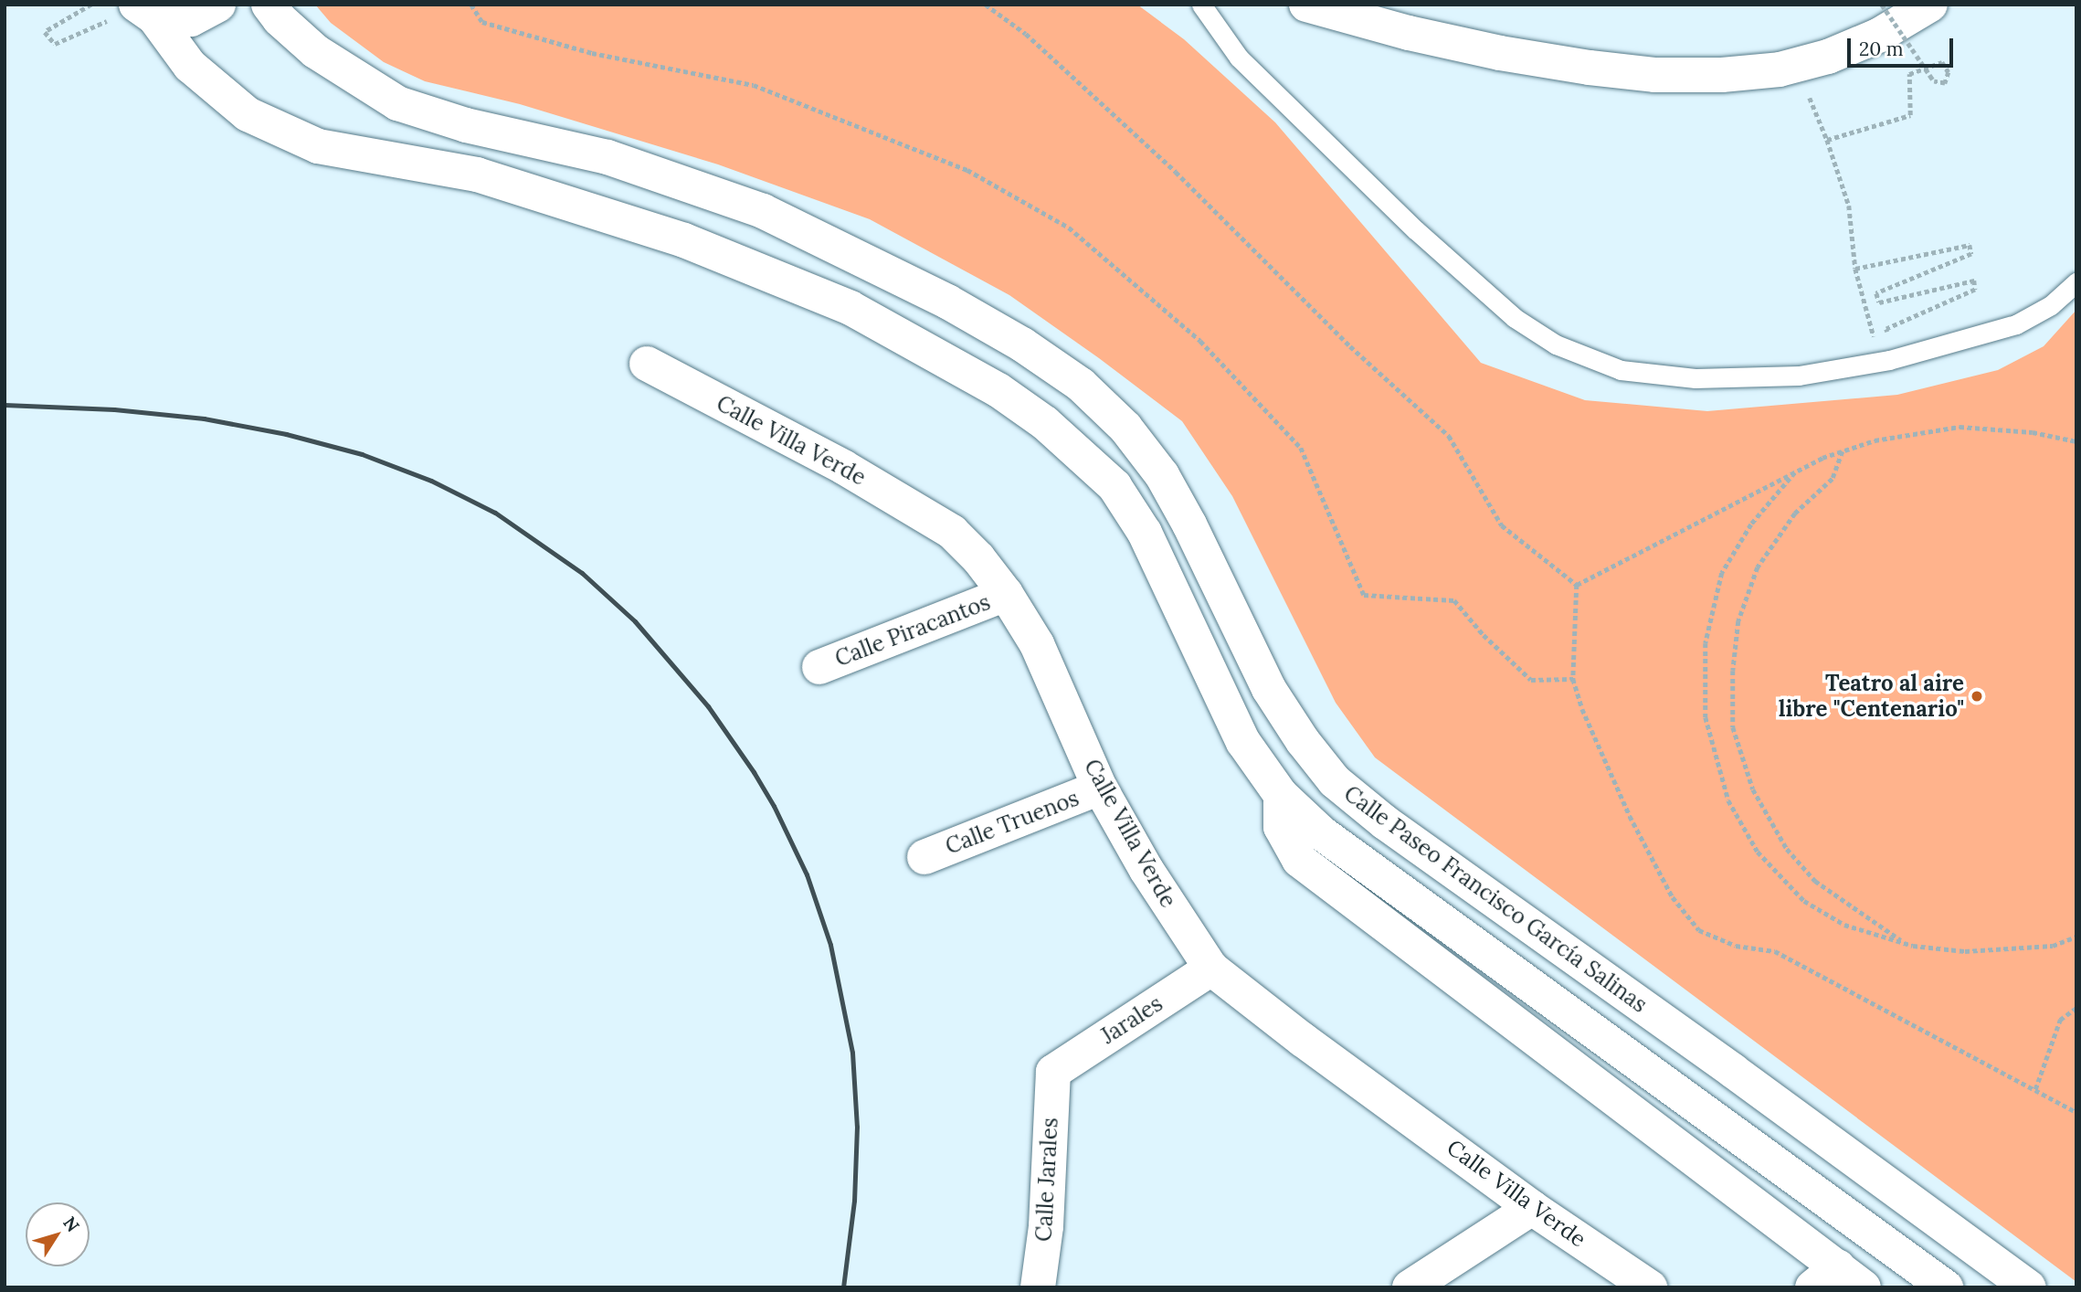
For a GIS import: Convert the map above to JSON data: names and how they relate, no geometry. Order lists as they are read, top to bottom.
{
  "streets": {
    "main road": [
      "Calle Villa Verde",
      "Calle Piracantos",
      "Calle Truenos",
      "Calle Paseo Francisco García Salinas",
      "Jarales",
      "Calle Jarales"
    ]
  },
  "crossings": [
    ["Calle Villa Verde", "Calle Piracantos"],
    ["Calle Villa Verde", "Calle Truenos"],
    ["Calle Villa Verde", "Jarales"],
    ["Jarales", "Calle Jarales"]
  ],
  "places": ["Teatro al aire libre \"Centenario\""],
  "scale_bar": "20 m",
  "north": "top right"
}
